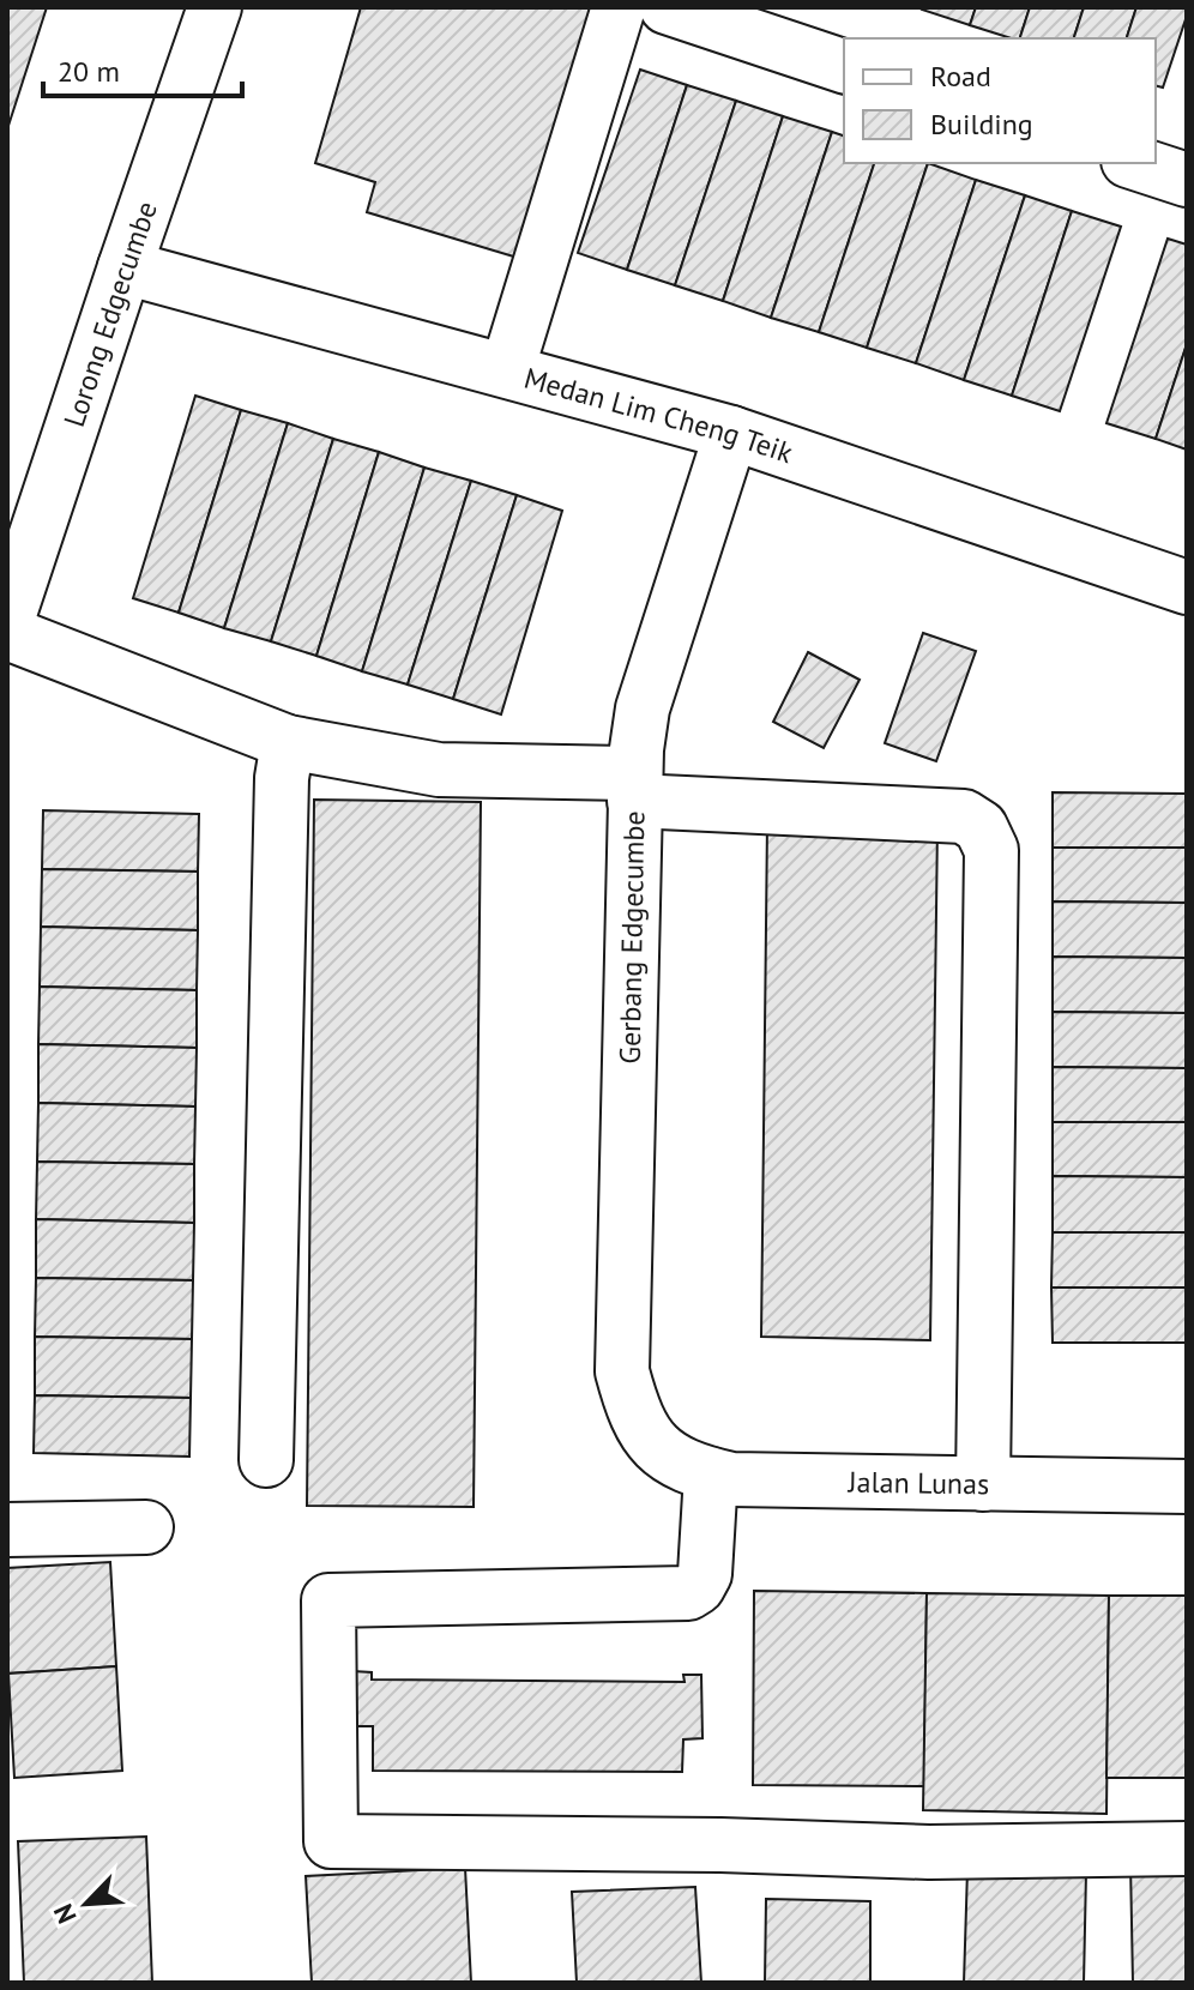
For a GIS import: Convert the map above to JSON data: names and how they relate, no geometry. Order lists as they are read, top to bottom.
{
  "streets": {
    "street": [
      "Lorong Edgecumbe",
      "Medan Lim Cheng Teik",
      "Gerbang Edgecumbe",
      "Jalan Lunas"
    ]
  },
  "crossings": [
    ["Lorong Edgecumbe", "Medan Lim Cheng Teik"],
    ["Medan Lim Cheng Teik", "Gerbang Edgecumbe"],
    ["Gerbang Edgecumbe", "Jalan Lunas"]
  ],
  "legend": ["Road", "Building"],
  "scale_bar": "20 m",
  "north": "bottom left"
}
